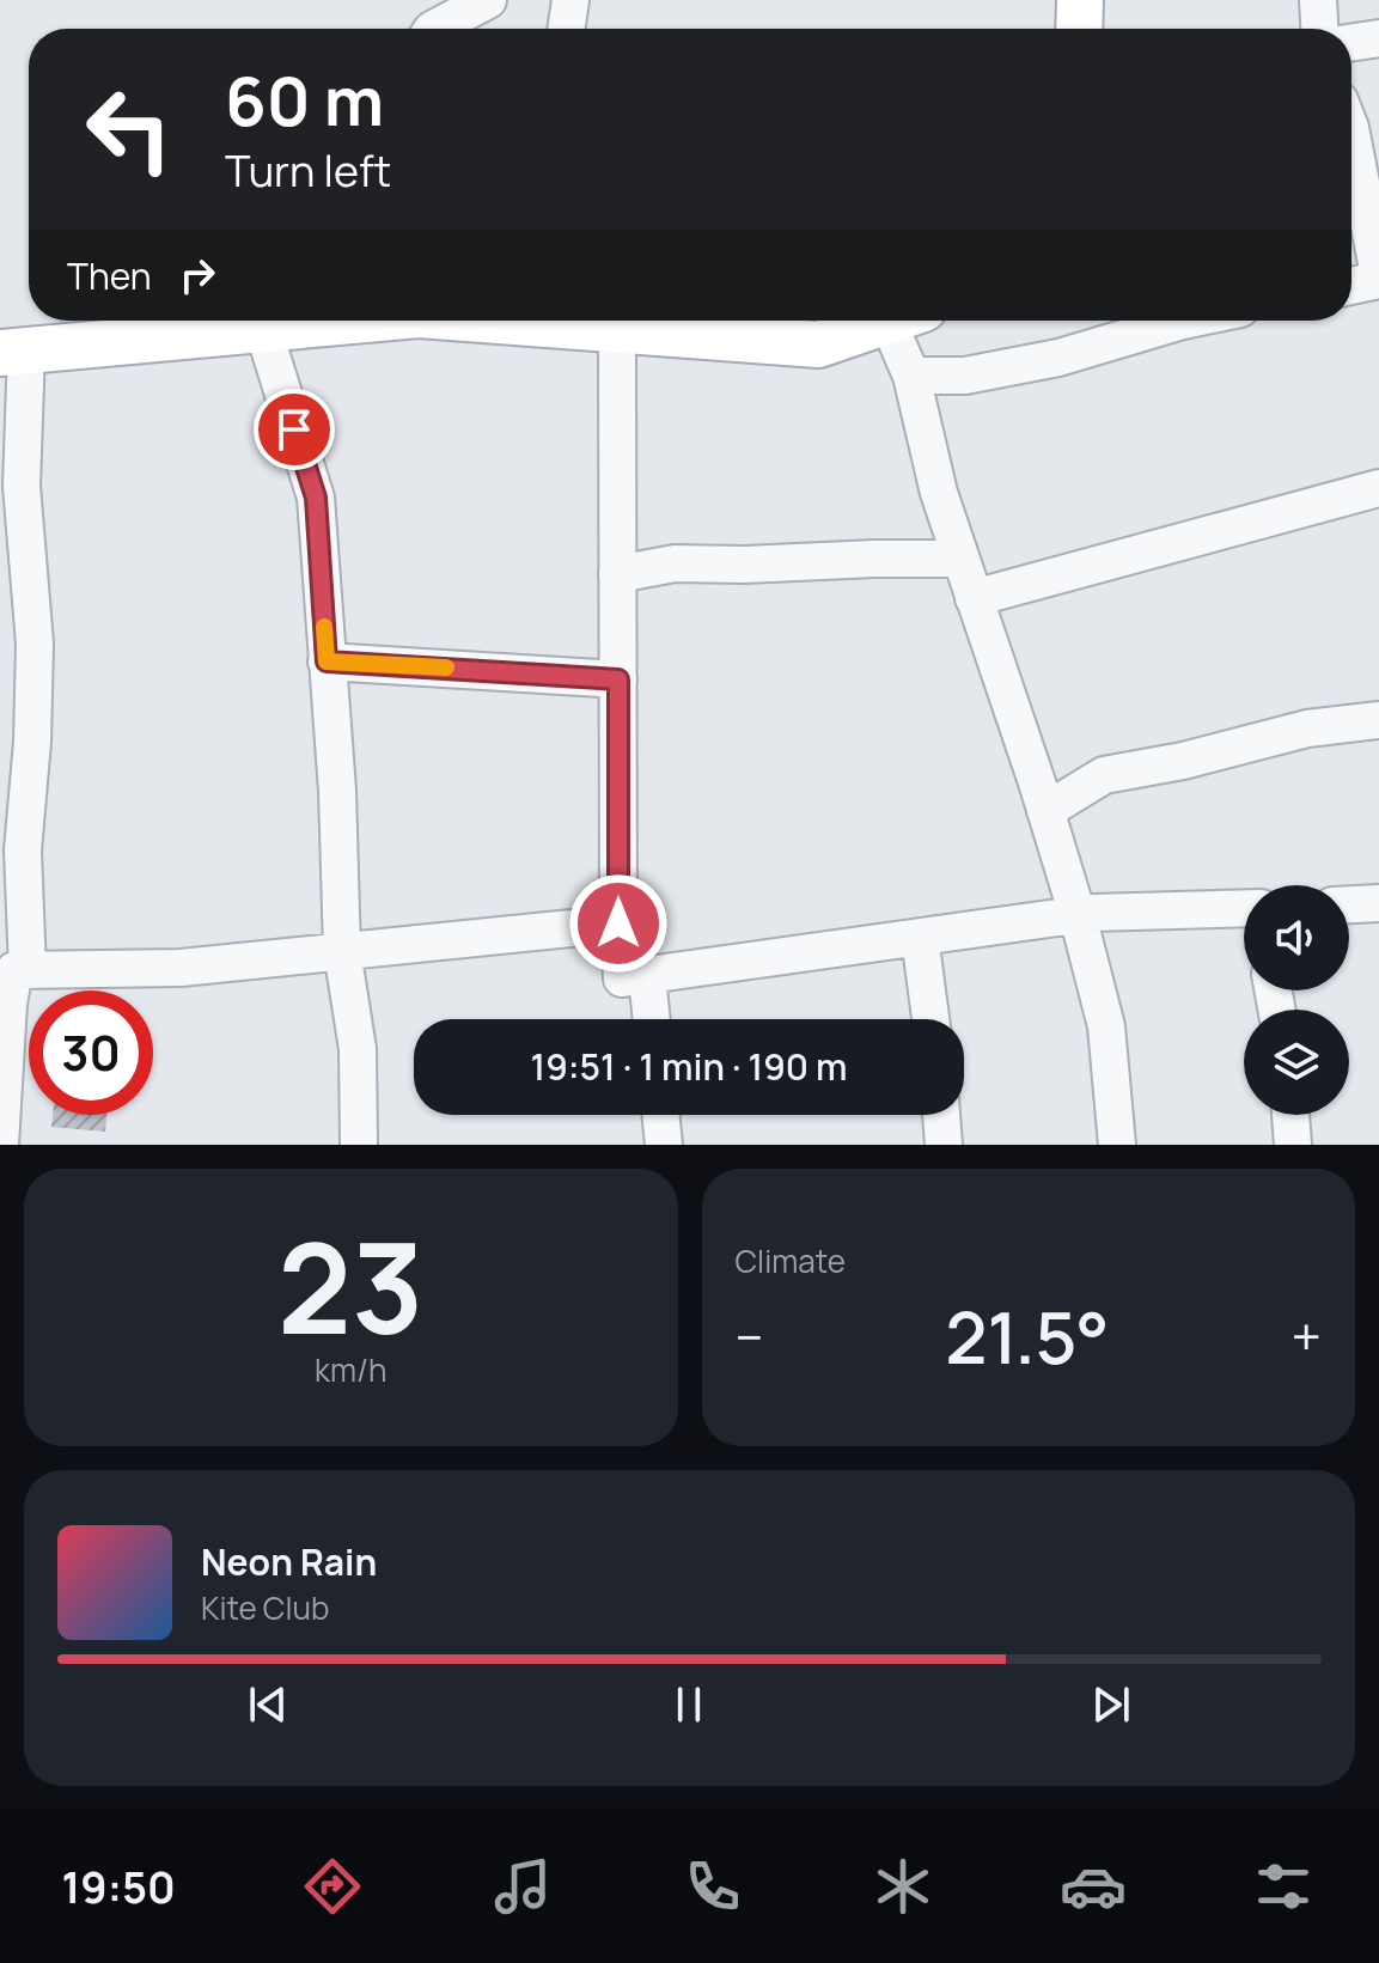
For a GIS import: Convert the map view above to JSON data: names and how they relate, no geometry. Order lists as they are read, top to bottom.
{
  "page": {
    "turn": ["60 m", "Turn left"],
    "then": "Then",
    "limit": "30",
    "trip": "19:51 · 1 min · 190 m",
    "tile": [
      ["23", "km/h"],
      "Climate"
    ],
    "heat": ["−", "21.5°", "+"],
    "song": ["Neon Rain", "Kite Club"],
    "tabs": "19:50"
  }
}
